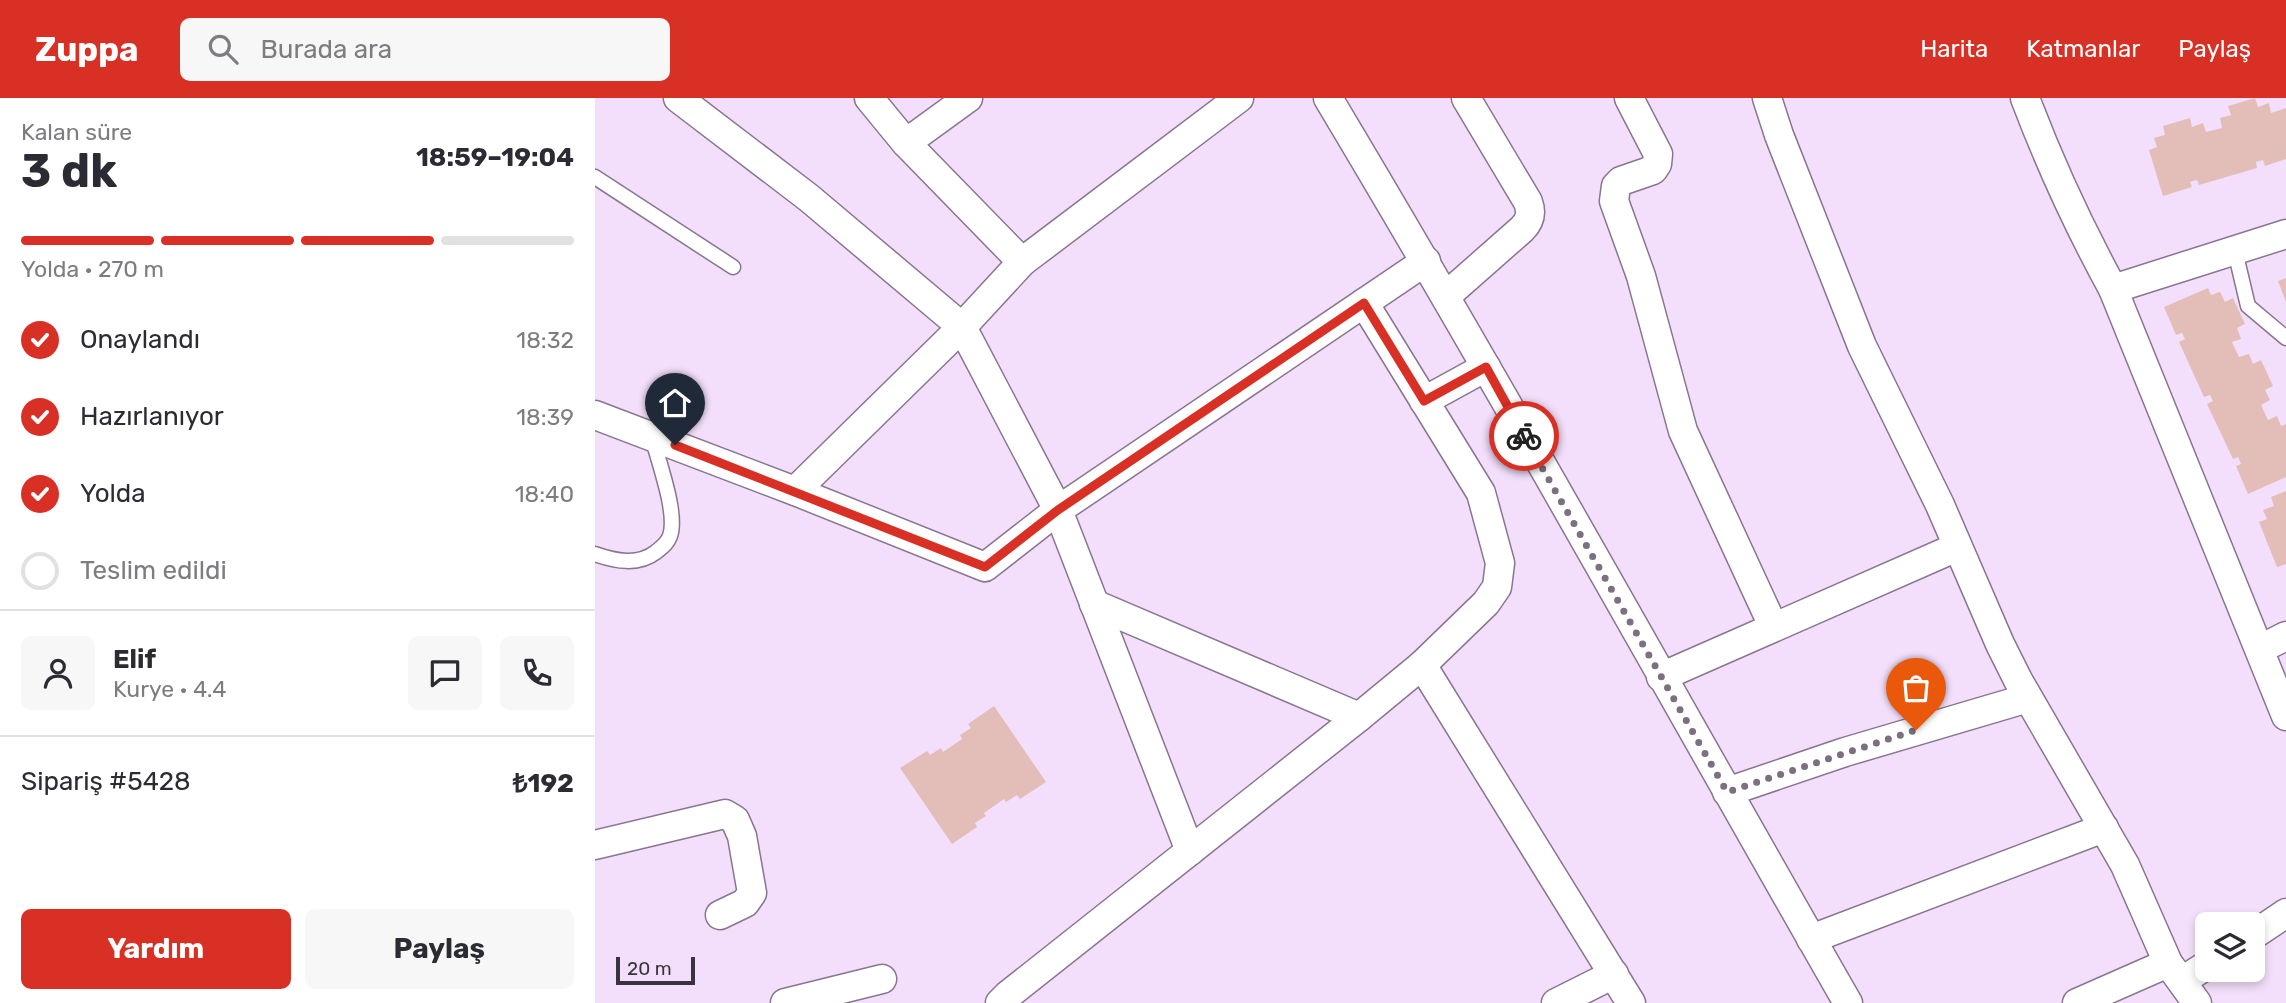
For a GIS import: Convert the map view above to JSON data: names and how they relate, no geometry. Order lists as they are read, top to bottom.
{
  "scale_bar": "20 m",
  "page": {
    "header": "Zuppa",
    "search": "Burada ara",
    "nav": ["Harita", "Katmanlar", "Paylaş"],
    "heading": ["3 dk", "Kalan süre", "18:59–19:04"],
    "panel": [
      "Elif",
      "Kurye · 4.4",
      "Sipariş #5428",
      "₺192"
    ],
    "bar": "Yolda · 270 m",
    "list": [
      ["Onaylandı", "18:32"],
      ["Hazırlanıyor", "18:39"],
      ["Yolda", "18:40"],
      "Teslim edildi"
    ],
    "buttons": ["Yardım", "Paylaş"],
    "scale": "20 m"
  }
}
